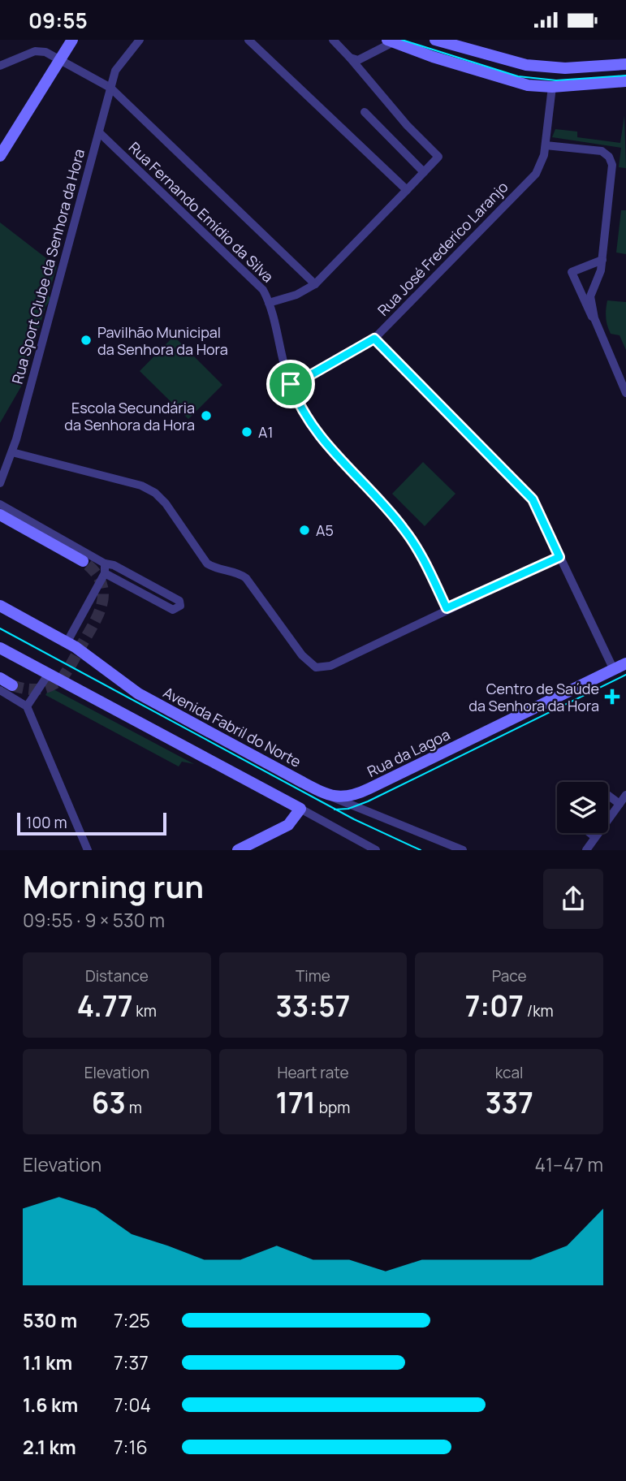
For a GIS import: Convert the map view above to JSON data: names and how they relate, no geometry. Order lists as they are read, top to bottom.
{
  "streets": {
    "street": [
      "Rua Fernando Emídio da Silva",
      "Rua José Frederico Laranjo",
      "Rua Sport Clube da Senhora da Hora",
      "Avenida Fabril do Norte",
      "Rua da Lagoa"
    ]
  },
  "crossings": [
    ["Rua Fernando Emídio da Silva", "Rua José Frederico Laranjo"],
    ["Rua Fernando Emídio da Silva", "Rua Sport Clube da Senhora da Hora"],
    ["Avenida Fabril do Norte", "Rua da Lagoa"]
  ],
  "places": {
    "other": [
      "Pavilhão Municipal da Senhora da Hora",
      "Escola Secundária da Senhora da Hora",
      "A1",
      "A5"
    ],
    "health": ["Centro de Saúde da Senhora da Hora"]
  },
  "scale_bar": "100 m",
  "page": {
    "status": "09:55",
    "scale": "100 m",
    "heading": ["Morning run", "09:55 · 9 × 530 m"],
    "stats": [
      ["Distance", "4.77 km"],
      ["Time", "33:57"],
      ["Pace", "7:07 /km"],
      ["Elevation", "63 m"],
      ["Heart rate", "171 bpm"],
      ["kcal", "337"]
    ],
    "chart": ["Elevation", "41–47 m"],
    "list": [
      {
        "name": "530 m",
        "note": "7:25"
      },
      {
        "name": "1.1 km",
        "note": "7:37"
      },
      {
        "name": "1.6 km",
        "note": "7:04"
      },
      {
        "name": "2.1 km",
        "note": "7:16"
      }
    ]
  }
}
